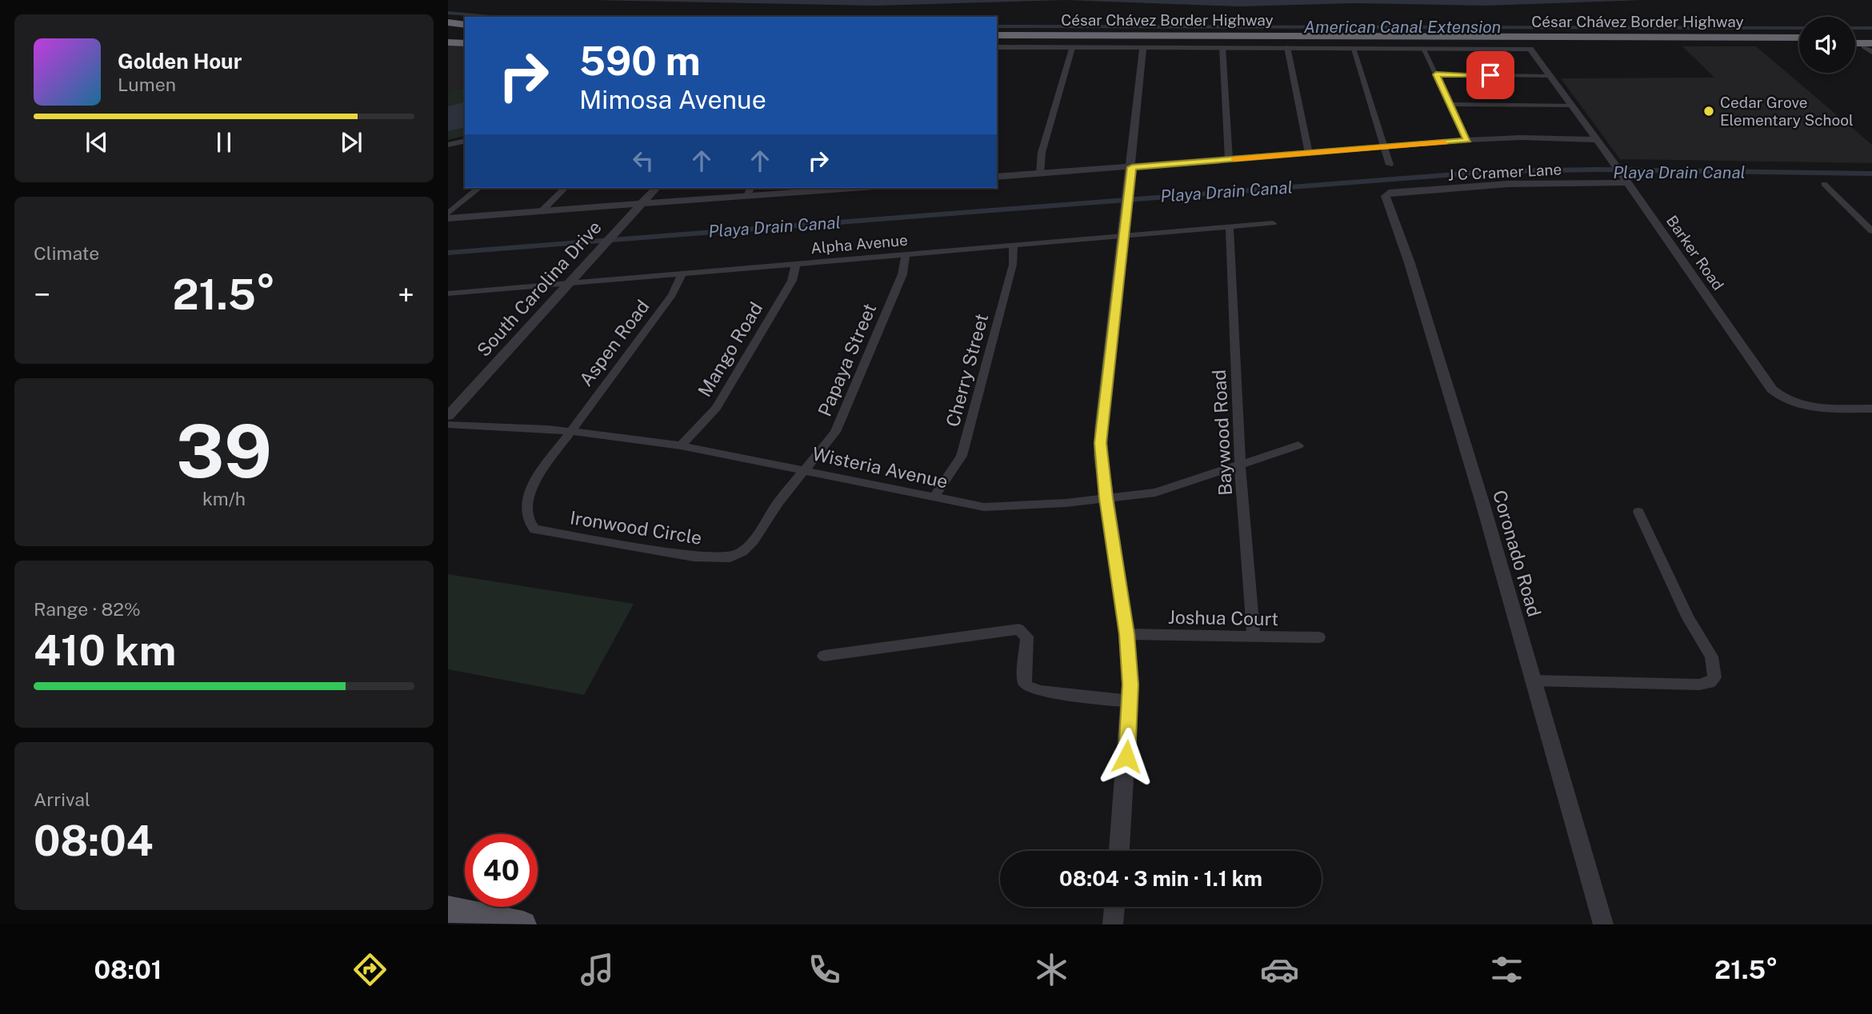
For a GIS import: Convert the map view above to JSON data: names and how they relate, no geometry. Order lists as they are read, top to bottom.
{
  "streets": {
    "highway": ["César Chávez Border Highway"],
    "street": [
      "J C Cramer Lane",
      "Alpha Avenue",
      "Barker Road",
      "South Carolina Drive",
      "Aspen Road",
      "Mango Road",
      "Papaya Street",
      "Cherry Street",
      "Baywood Road",
      "Wisteria Avenue",
      "Ironwood Circle",
      "Coronado Road",
      "Joshua Court"
    ]
  },
  "crossings": [
    ["J C Cramer Lane", "Barker Road"],
    ["J C Cramer Lane", "Coronado Road"],
    ["Alpha Avenue", "South Carolina Drive"],
    ["Alpha Avenue", "Aspen Road"],
    ["Alpha Avenue", "Mango Road"],
    ["Alpha Avenue", "Papaya Street"],
    ["Alpha Avenue", "Cherry Street"],
    ["Alpha Avenue", "Baywood Road"],
    ["Aspen Road", "Wisteria Avenue"],
    ["Aspen Road", "Ironwood Circle"],
    ["Mango Road", "Wisteria Avenue"],
    ["Papaya Street", "Wisteria Avenue"],
    ["Papaya Street", "Ironwood Circle"],
    ["Cherry Street", "Wisteria Avenue"],
    ["Baywood Road", "Wisteria Avenue"],
    ["Baywood Road", "Joshua Court"],
    ["Wisteria Avenue", "Ironwood Circle"]
  ],
  "water": ["American Canal Extension", "Playa Drain Canal"],
  "places": ["Cedar Grove Elementary School"],
  "page": {
    "turn": ["590 m", "Mimosa Avenue"],
    "song": ["Golden Hour", "Lumen"],
    "tile": [
      "Climate",
      ["39", "km/h"],
      ["Range · 82%", "410 km"],
      ["Arrival", "08:04"]
    ],
    "heat": ["−", "21.5°", "+"],
    "limit": "40",
    "trip": "08:04 · 3 min · 1.1 km",
    "tabs": ["08:01", "21.5°"]
  }
}
